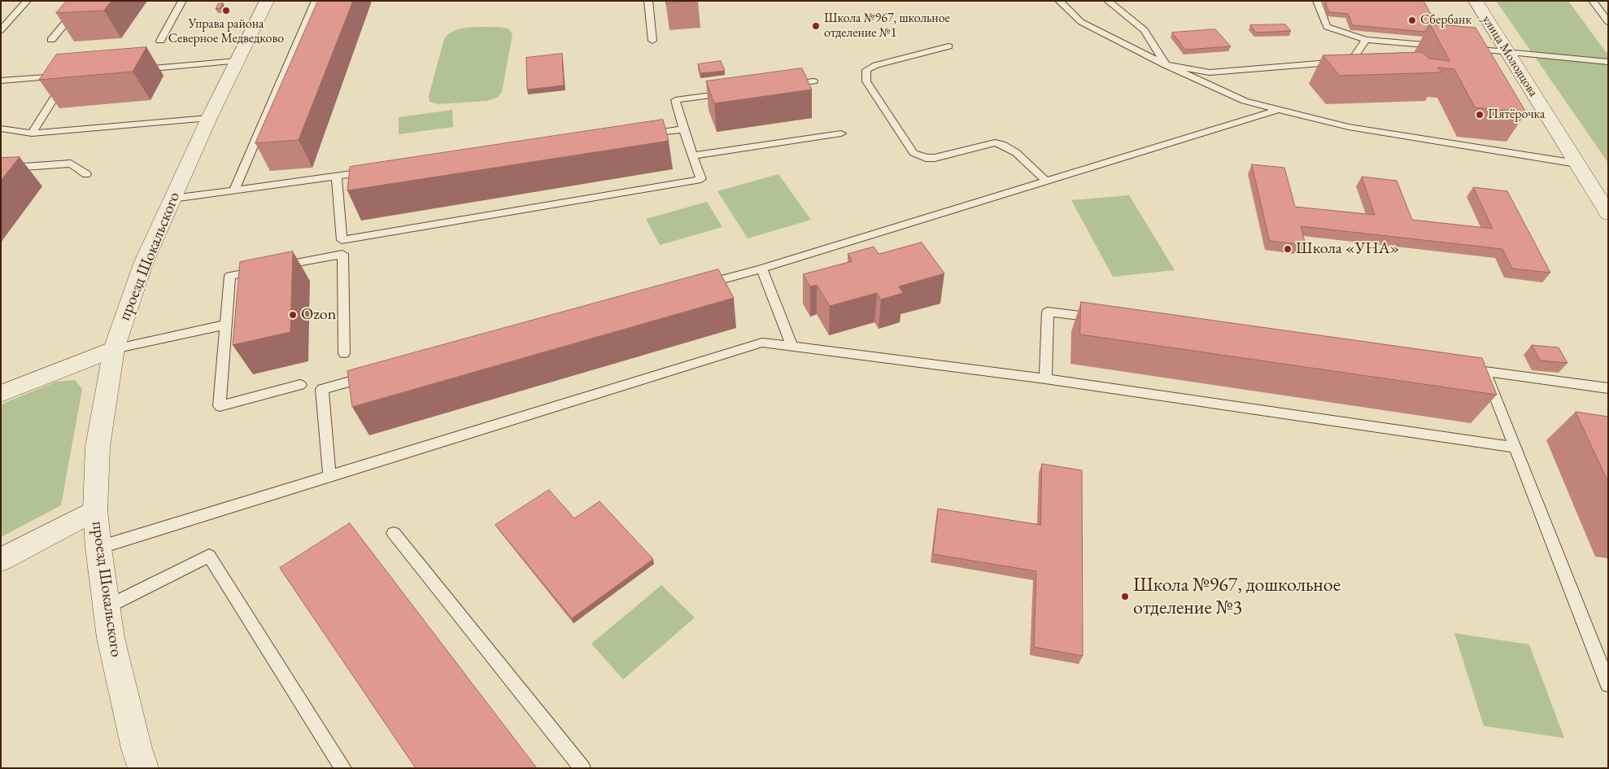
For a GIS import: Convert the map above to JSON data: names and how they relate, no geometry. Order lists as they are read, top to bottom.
{
  "streets": {
    "street": ["улица Молодцова", "проезд Шокальского"]
  },
  "places": [
    "Управа района Северное Медведково",
    "Сбербанк",
    "Школа №967, школьное отделение №1",
    "Пятёрочка",
    "Школа «УНА»",
    "Ozon",
    "Школа №967, дошкольное отделение №3"
  ]
}
